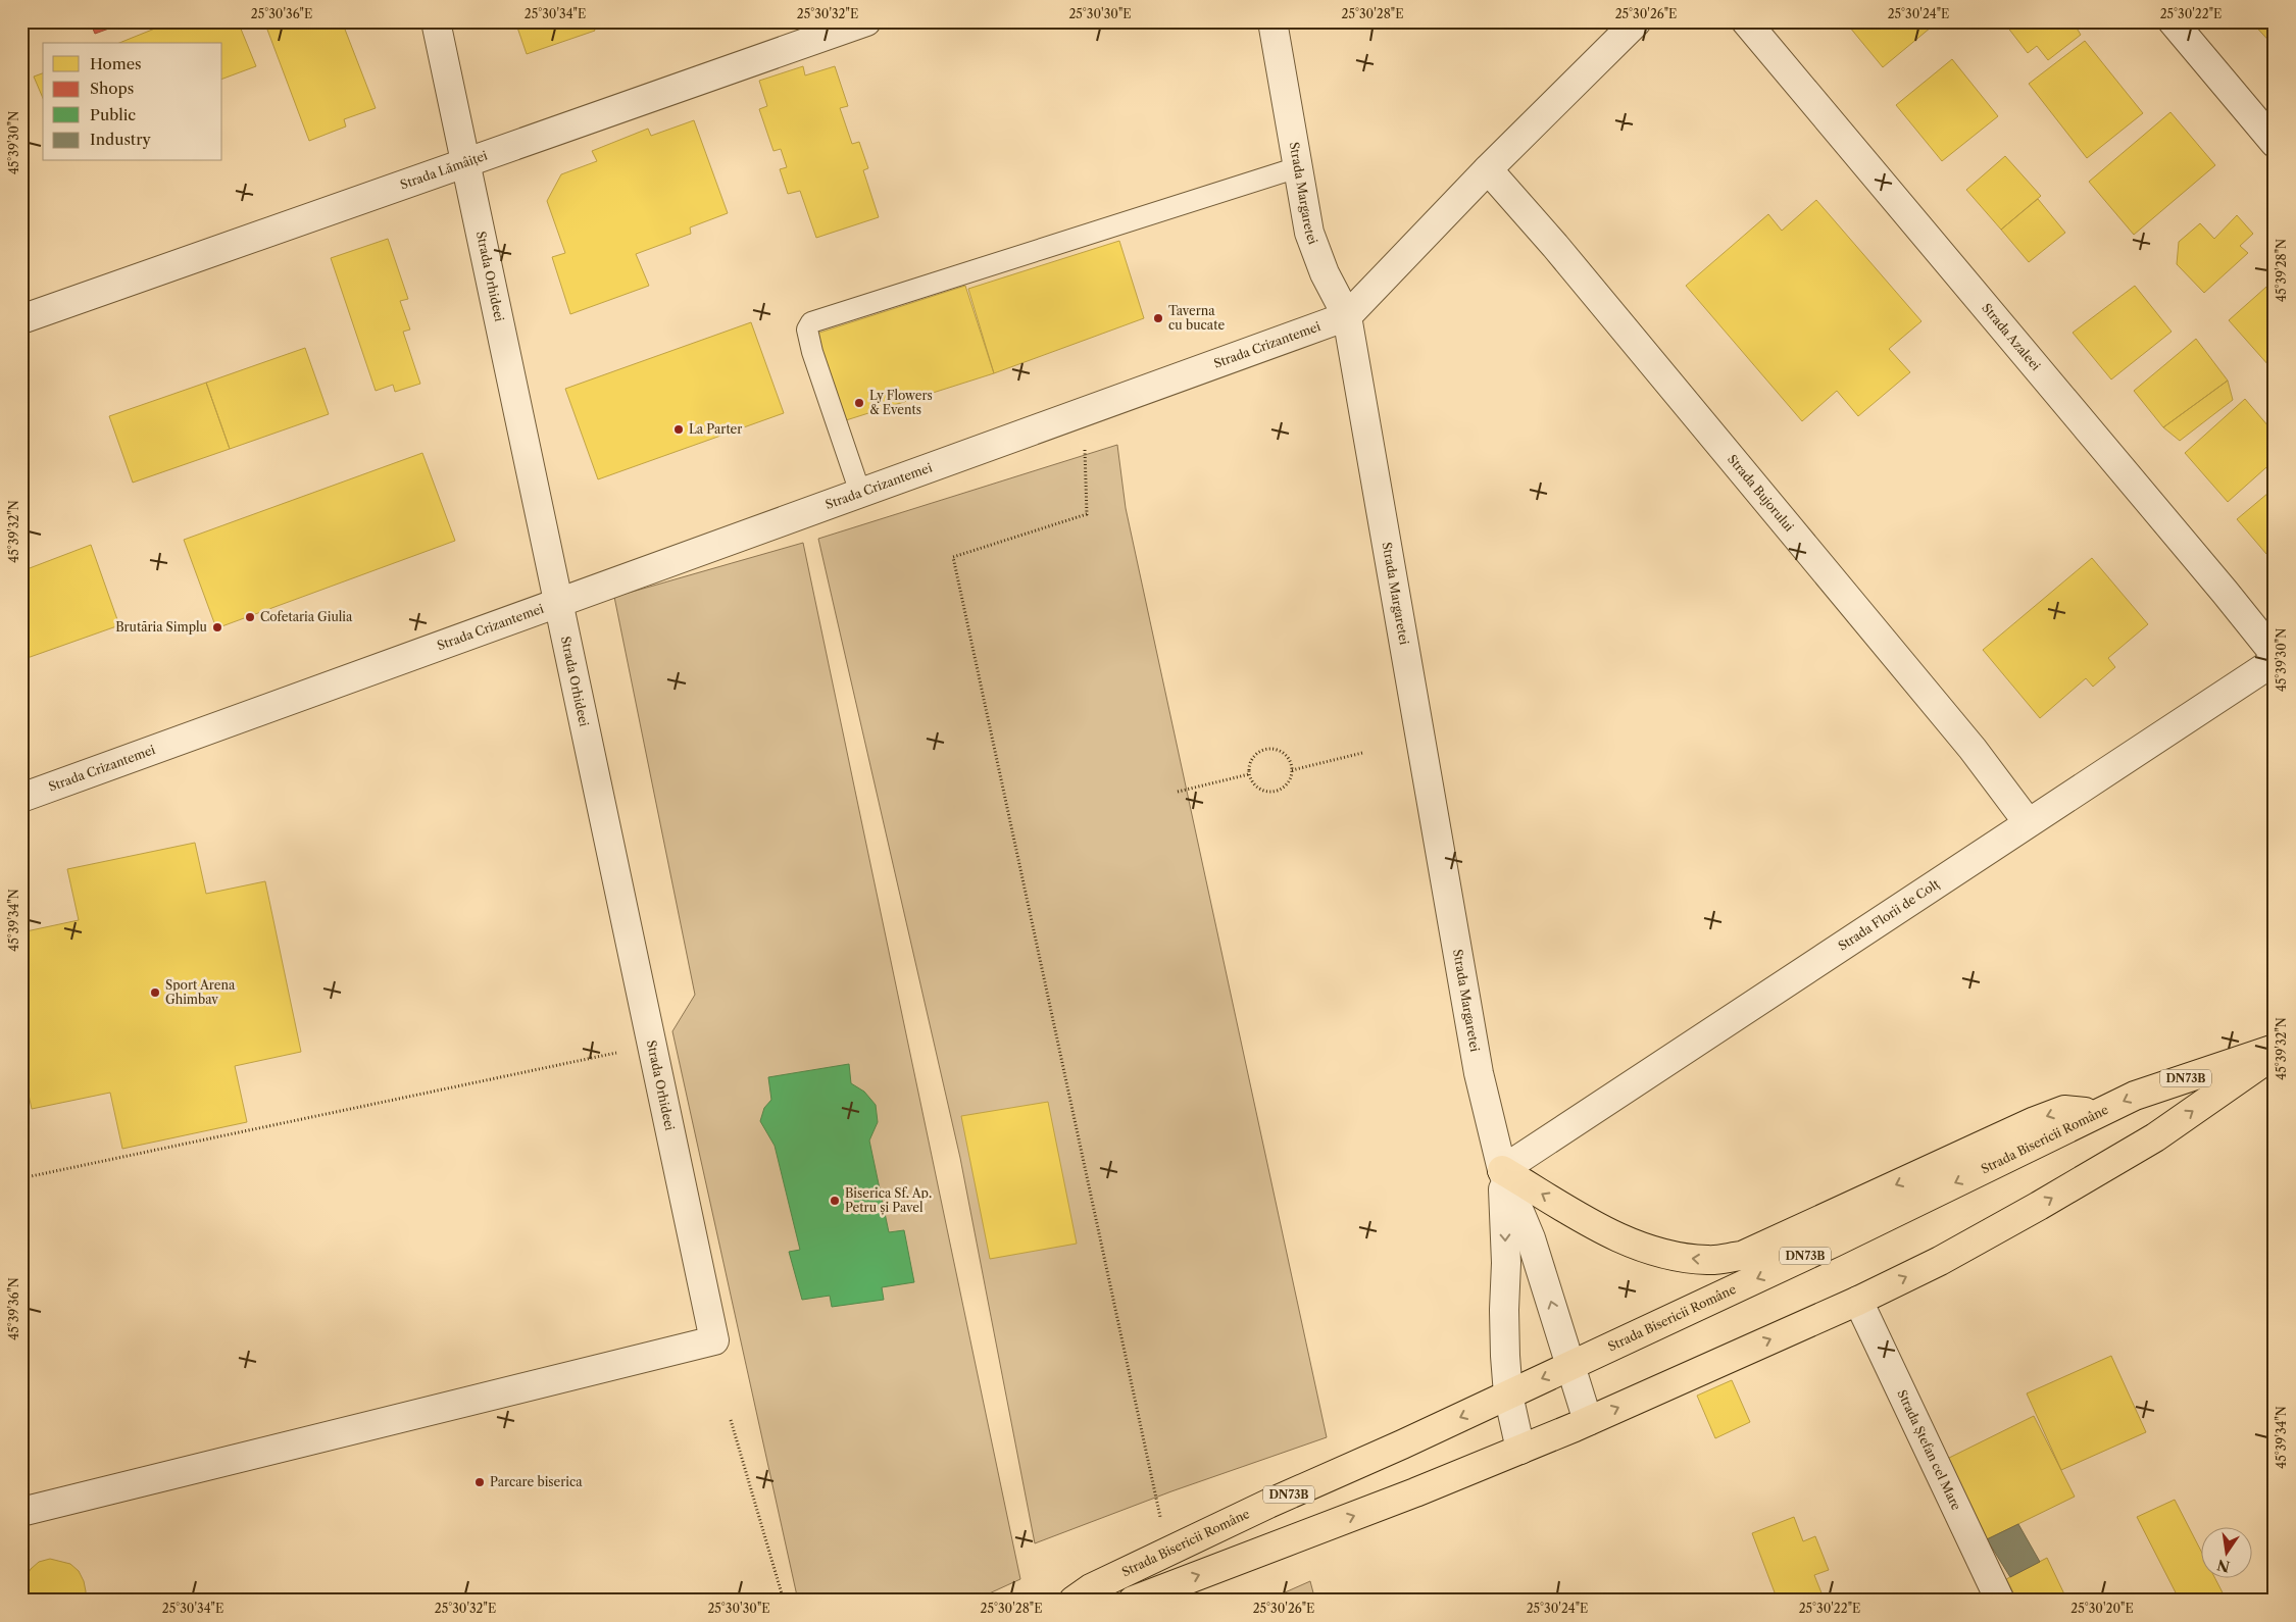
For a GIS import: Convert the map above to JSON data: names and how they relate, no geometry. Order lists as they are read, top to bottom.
{
  "streets": {
    "main road": ["DN73B", "Strada Bisericii Române"],
    "street": [
      "Strada Lămâiței",
      "Strada Margaretei",
      "Strada Orhideei",
      "Strada Azaleei",
      "Strada Crizantemei",
      "Strada Bujorului",
      "Strada Florii de Colț",
      "Strada Ștefan cel Mare"
    ]
  },
  "crossings": [
    ["Strada Lămâiței", "Strada Orhideei"],
    ["Strada Margaretei", "Strada Crizantemei"],
    ["Strada Margaretei", "Strada Florii de Colț"],
    ["Strada Margaretei", "DN73B"],
    ["Strada Margaretei", "Strada Bisericii Române"],
    ["Strada Orhideei", "Strada Crizantemei"],
    ["Strada Crizantemei", "Strada Bujorului"],
    ["Strada Bujorului", "Strada Florii de Colț"],
    ["DN73B", "Strada Ștefan cel Mare"]
  ],
  "places": [
    "Taverna cu bucate",
    "Ly Flowers & Events",
    "La Parter",
    "Cofetaria Giulia",
    "Brutăria Simplu",
    "Sport Arena Ghimbav",
    "Biserica Sf. Ap. Petru și Pavel",
    "Parcare biserica"
  ],
  "legend": [
    "Homes",
    "Shops",
    "Public",
    "Industry"
  ],
  "north": "bottom",
  "coordinates": [
    "25°30'36\"E",
    "25°30'34\"E",
    "25°30'32\"E",
    "25°30'30\"E",
    "25°30'28\"E",
    "25°30'26\"E",
    "25°30'24\"E",
    "25°30'22\"E",
    "45°39'30\"N",
    "45°39'28\"N",
    "45°39'32\"N",
    "45°39'34\"N",
    "45°39'36\"N",
    "25°30'20\"E"
  ]
}
